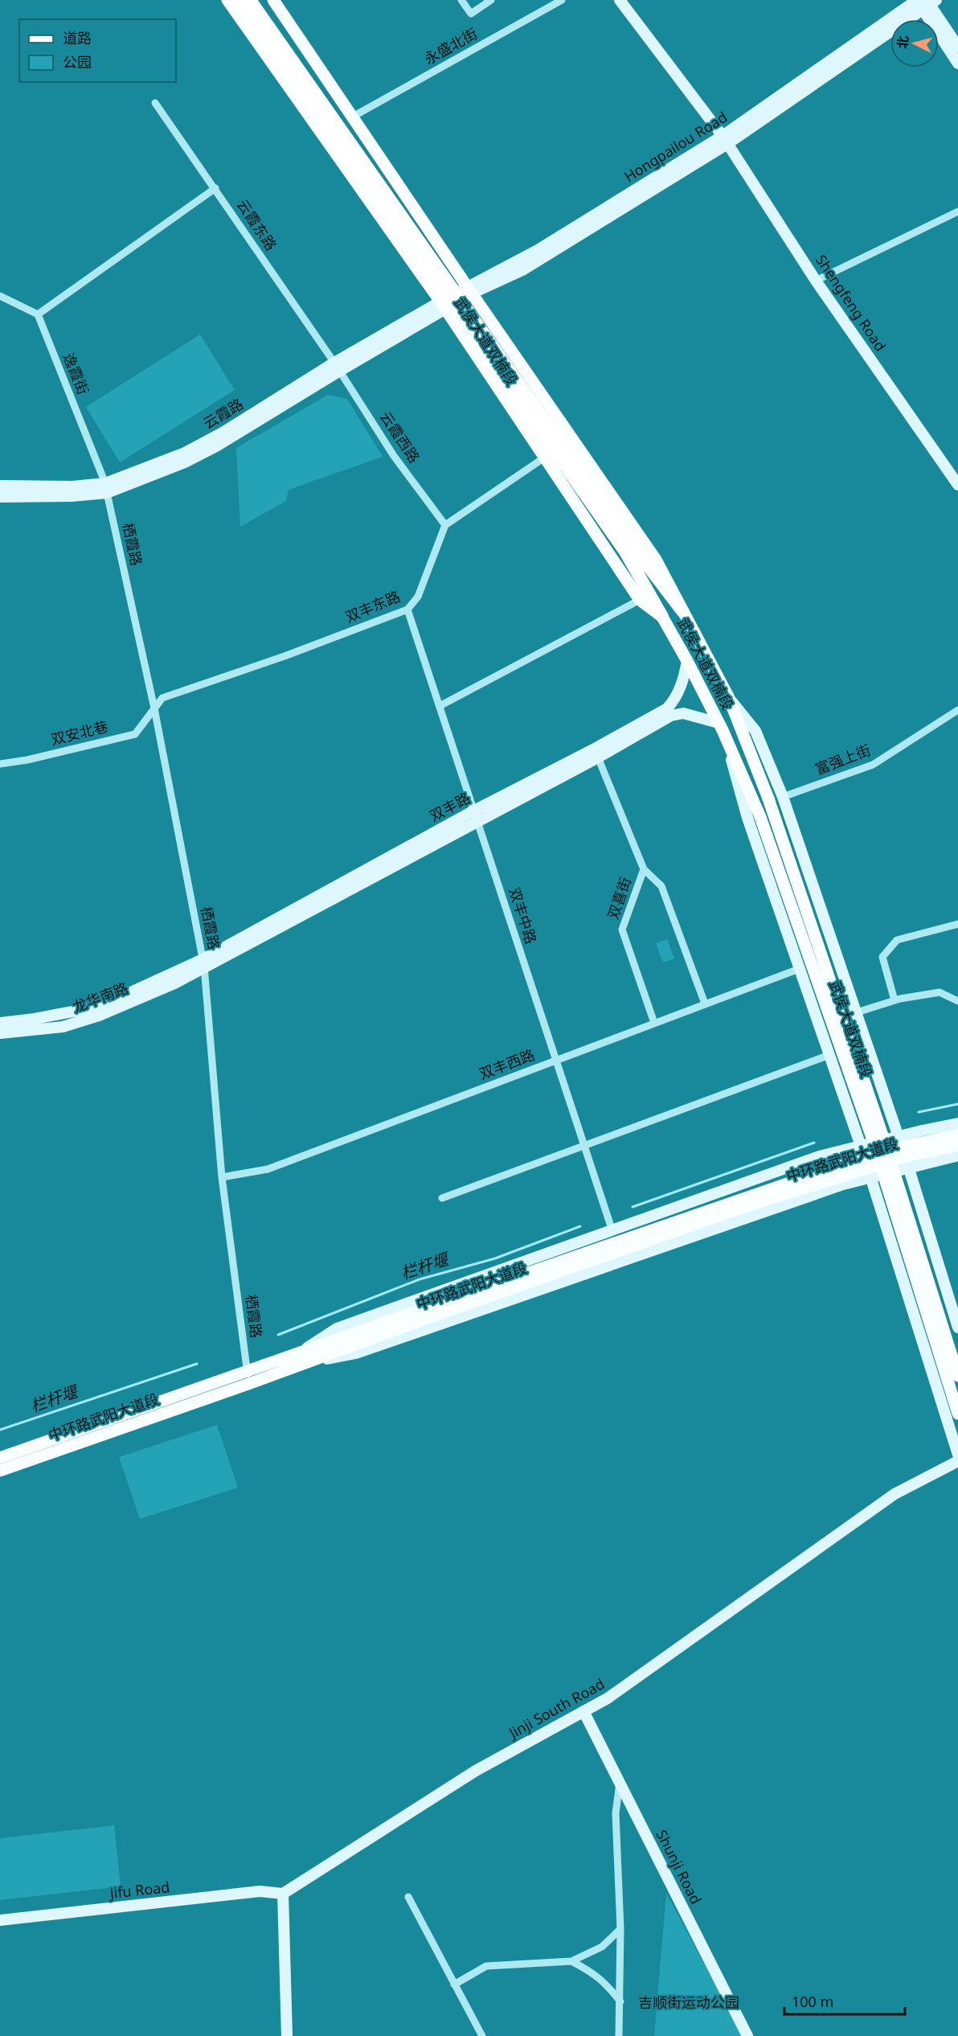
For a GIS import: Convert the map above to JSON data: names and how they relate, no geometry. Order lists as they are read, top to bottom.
{
  "streets": {
    "main road": ["武侯大道双楠段", "中环路武阳大道段"],
    "street": [
      "永盛北街",
      "Hongpailou Road",
      "云霞东路",
      "Shengfeng Road",
      "逸霞街",
      "云霞路",
      "云霞西路",
      "栖霞路",
      "双丰东路",
      "双安北巷",
      "富强上街",
      "双丰路",
      "双喜街",
      "双丰中路",
      "龙华南路",
      "双丰西路",
      "Jinji South Road",
      "Shunji Road",
      "Jifu Road"
    ]
  },
  "crossings": [
    ["永盛北街", "武侯大道双楠段"],
    ["Hongpailou Road", "Shengfeng Road"],
    ["Hongpailou Road", "武侯大道双楠段"],
    ["Hongpailou Road", "云霞路"],
    ["云霞东路", "云霞路"],
    ["云霞东路", "云霞西路"],
    ["武侯大道双楠段", "云霞路"],
    ["武侯大道双楠段", "双丰路"],
    ["逸霞街", "云霞路"],
    ["逸霞街", "栖霞路"],
    ["云霞路", "云霞西路"],
    ["云霞路", "栖霞路"],
    ["云霞西路", "双丰东路"],
    ["栖霞路", "双丰东路"],
    ["栖霞路", "双安北巷"],
    ["栖霞路", "双丰路"],
    ["栖霞路", "龙华南路"],
    ["栖霞路", "双丰西路"],
    ["栖霞路", "中环路武阳大道段"],
    ["双丰东路", "双安北巷"],
    ["双丰东路", "双丰中路"],
    ["双丰路", "双喜街"],
    ["双丰路", "双丰中路"],
    ["双丰路", "龙华南路"],
    ["双喜街", "双丰西路"],
    ["双丰中路", "双丰西路"],
    ["Jinji South Road", "Shunji Road"],
    ["Jinji South Road", "Jifu Road"]
  ],
  "water": ["栏杆堰"],
  "parks": ["吉顺街运动公园"],
  "legend": ["道路", "公园"],
  "scale_bar": "100 m",
  "north": "left"
}
